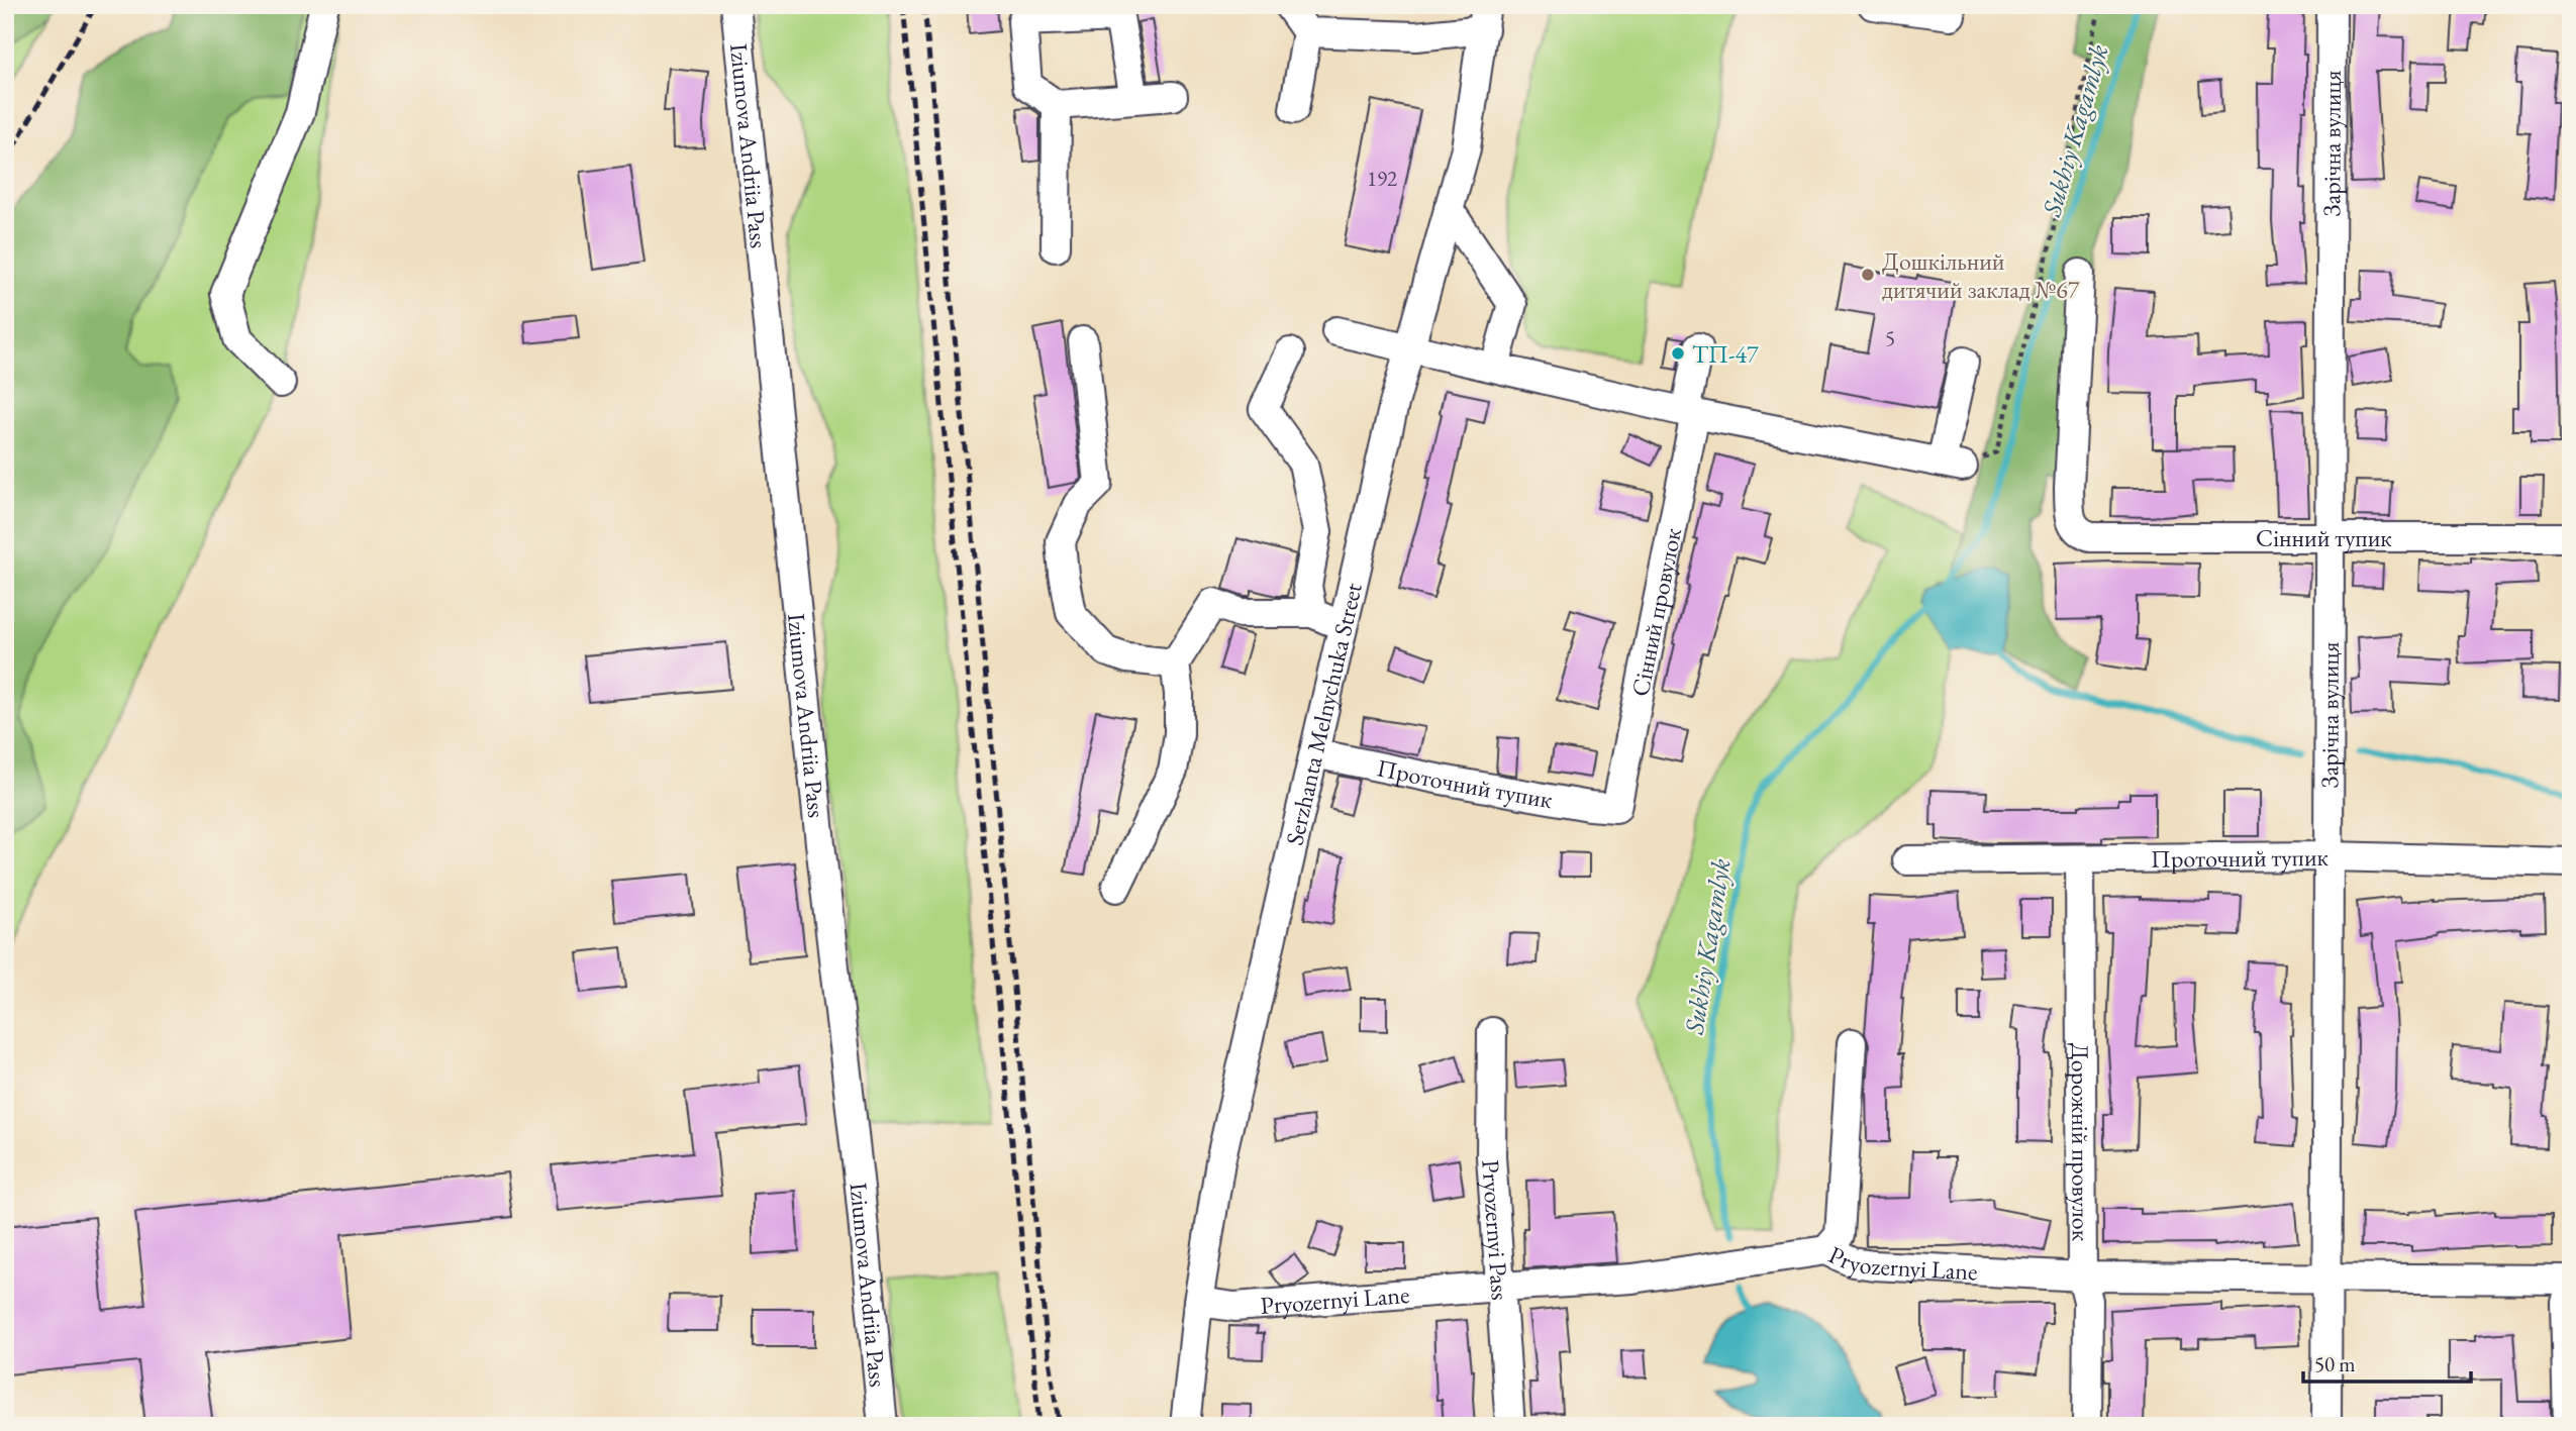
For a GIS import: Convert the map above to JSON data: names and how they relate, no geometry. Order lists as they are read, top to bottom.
{
  "streets": {
    "street": [
      "Зарічна вулиця",
      "Iziumova Andriia Pass",
      "Сінний тупик",
      "Сінний провулок",
      "Serzhanta Melnychuka Street",
      "Проточний тупик",
      "Дорожній провулок",
      "Pryozernyi Pass",
      "Pryozernyi Lane"
    ]
  },
  "crossings": [
    ["Зарічна вулиця", "Сінний тупик"],
    ["Зарічна вулиця", "Проточний тупик"],
    ["Зарічна вулиця", "Pryozernyi Lane"],
    ["Сінний провулок", "Проточний тупик"],
    ["Serzhanta Melnychuka Street", "Проточний тупик"],
    ["Serzhanta Melnychuka Street", "Pryozernyi Lane"],
    ["Проточний тупик", "Дорожній провулок"],
    ["Дорожній провулок", "Pryozernyi Lane"],
    ["Pryozernyi Pass", "Pryozernyi Lane"]
  ],
  "water": ["Sukhiy Kagamlyk"],
  "places": ["Дошкільний дитячий заклад №67", "ТП-47"],
  "house_numbers": ["192", "5"],
  "scale_bar": "50 m"
}
